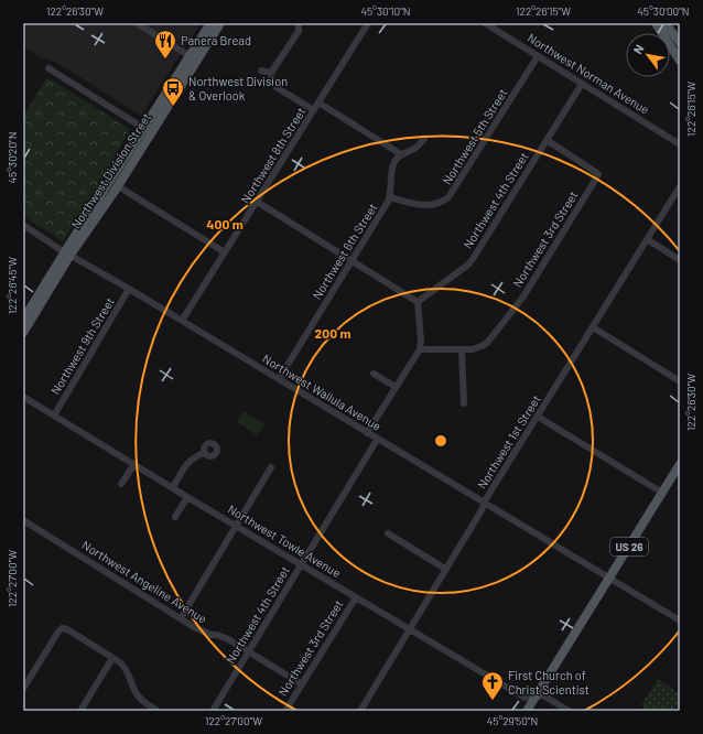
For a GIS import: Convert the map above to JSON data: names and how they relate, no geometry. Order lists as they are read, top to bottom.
{
  "streets": {
    "main road": ["Northwest Division Street", "US 26"],
    "street": [
      "Northwest Norman Avenue",
      "Northwest 5th Street",
      "Northwest 8th Street",
      "Northwest 4th Street",
      "Northwest 3rd Street",
      "Northwest 6th Street",
      "Northwest 9th Street",
      "Northwest Wallula Avenue",
      "Northwest 1st Street",
      "Northwest Towle Avenue",
      "Northwest Angeline Avenue"
    ]
  },
  "crossings": [
    ["Northwest Norman Avenue", "Northwest 5th Street"],
    ["Northwest Norman Avenue", "Northwest 4th Street"],
    ["Northwest 5th Street", "Northwest 6th Street"],
    ["Northwest 8th Street", "Northwest Wallula Avenue"],
    ["Northwest Division Street", "Northwest Wallula Avenue"],
    ["Northwest 4th Street", "Northwest 3rd Street"],
    ["Northwest 4th Street", "Northwest Wallula Avenue"],
    ["Northwest 4th Street", "Northwest Towle Avenue"],
    ["Northwest 4th Street", "Northwest Angeline Avenue"],
    ["Northwest 3rd Street", "Northwest Towle Avenue"],
    ["Northwest 3rd Street", "Northwest Angeline Avenue"],
    ["Northwest 6th Street", "Northwest Wallula Avenue"],
    ["Northwest 9th Street", "Northwest Wallula Avenue"],
    ["Northwest 9th Street", "Northwest Towle Avenue"],
    ["Northwest Wallula Avenue", "Northwest 1st Street"],
    ["Northwest Wallula Avenue", "US 26"],
    ["Northwest 1st Street", "Northwest Towle Avenue"],
    ["Northwest Towle Avenue", "US 26"]
  ],
  "places": {
    "restaurant": ["Panera Bread"],
    "bus stop": ["Northwest Division & Overlook"],
    "church": ["First Church of Christ Scientist"]
  },
  "north": "top left",
  "coordinates": [
    "122°26'30\"W",
    "45°30'10\"N",
    "122°26'15\"W",
    "45°30'00\"N",
    "45°30'20\"N",
    "122°26'45\"W",
    "122°27'00\"W",
    "45°29'50\"N"
  ],
  "rings": ["400 m", "200 m"]
}
